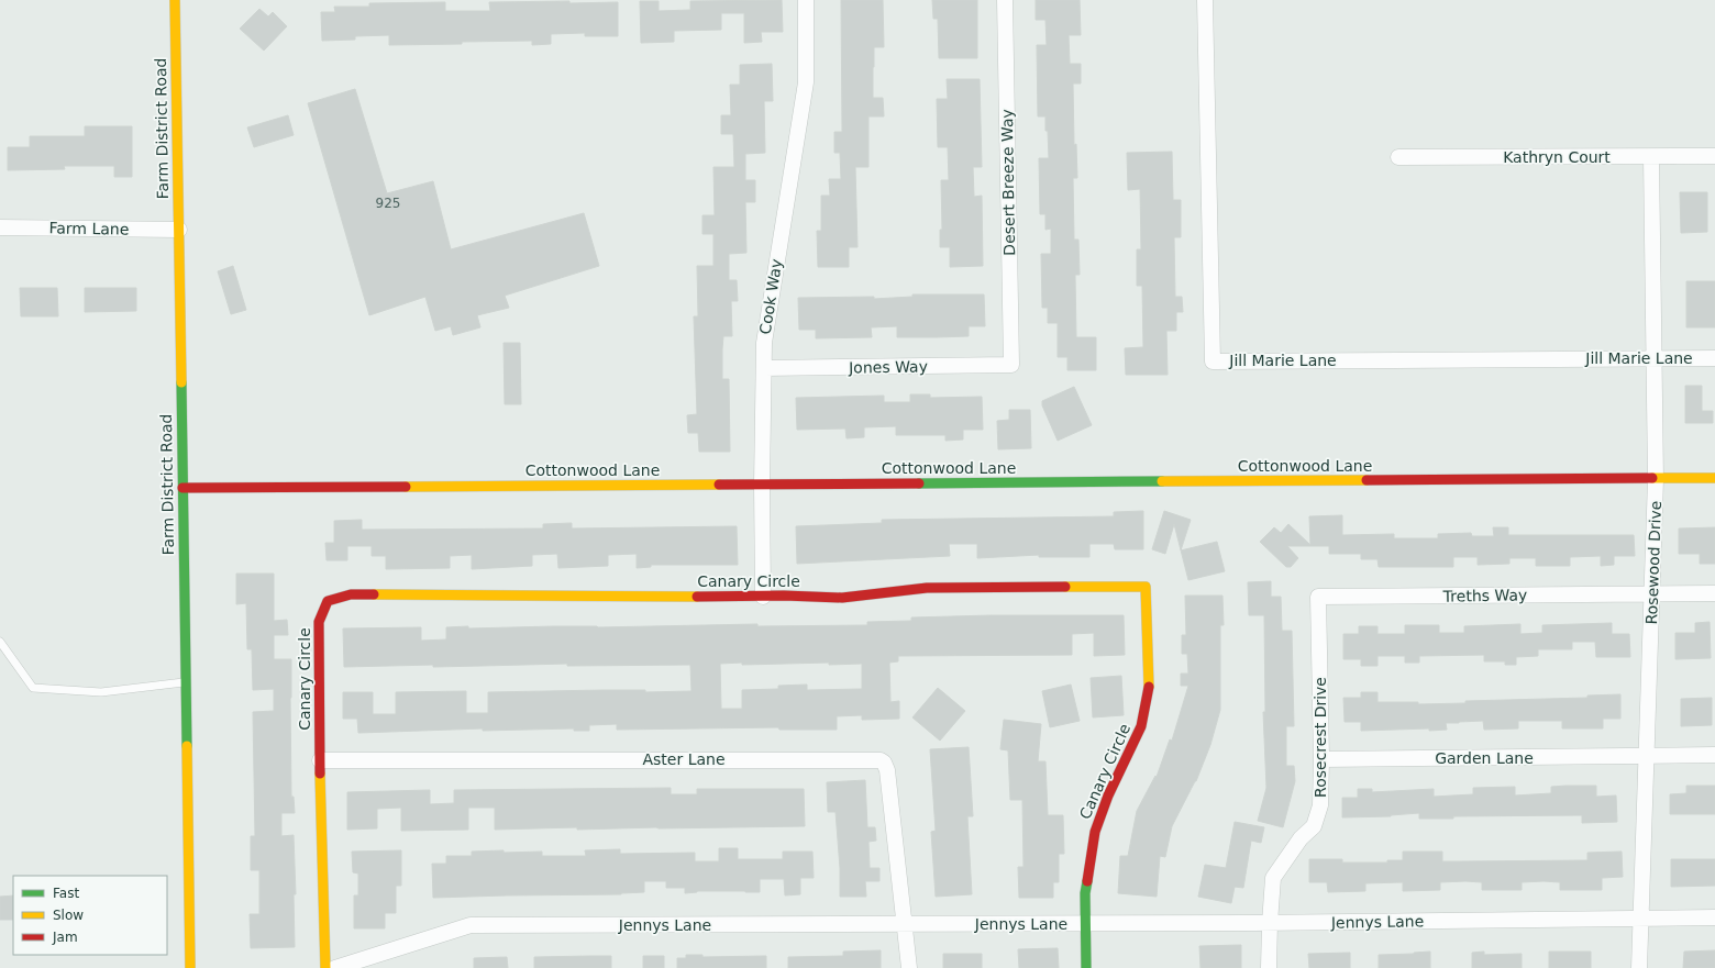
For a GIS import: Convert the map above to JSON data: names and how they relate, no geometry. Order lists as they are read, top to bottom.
{
  "streets": {
    "street": [
      "Farm District Road",
      "Kathryn Court",
      "Desert Breeze Way",
      "Farm Lane",
      "Cook Way",
      "Jill Marie Lane",
      "Jones Way",
      "Cottonwood Lane",
      "Rosewood Drive",
      "Canary Circle",
      "Treths Way",
      "Rosecrest Drive",
      "Garden Lane",
      "Aster Lane",
      "Jennys Lane"
    ]
  },
  "crossings": [
    ["Farm District Road", "Farm Lane"],
    ["Farm District Road", "Cottonwood Lane"],
    ["Kathryn Court", "Rosewood Drive"],
    ["Desert Breeze Way", "Jones Way"],
    ["Cook Way", "Jones Way"],
    ["Cook Way", "Cottonwood Lane"],
    ["Cook Way", "Canary Circle"],
    ["Jill Marie Lane", "Rosewood Drive"],
    ["Cottonwood Lane", "Rosewood Drive"],
    ["Rosewood Drive", "Treths Way"],
    ["Rosewood Drive", "Garden Lane"],
    ["Rosewood Drive", "Jennys Lane"],
    ["Canary Circle", "Aster Lane"],
    ["Canary Circle", "Jennys Lane"],
    ["Treths Way", "Rosecrest Drive"],
    ["Rosecrest Drive", "Garden Lane"],
    ["Rosecrest Drive", "Jennys Lane"],
    ["Aster Lane", "Jennys Lane"]
  ],
  "house_numbers": ["925"],
  "legend": ["Fast", "Slow", "Jam"]
}
